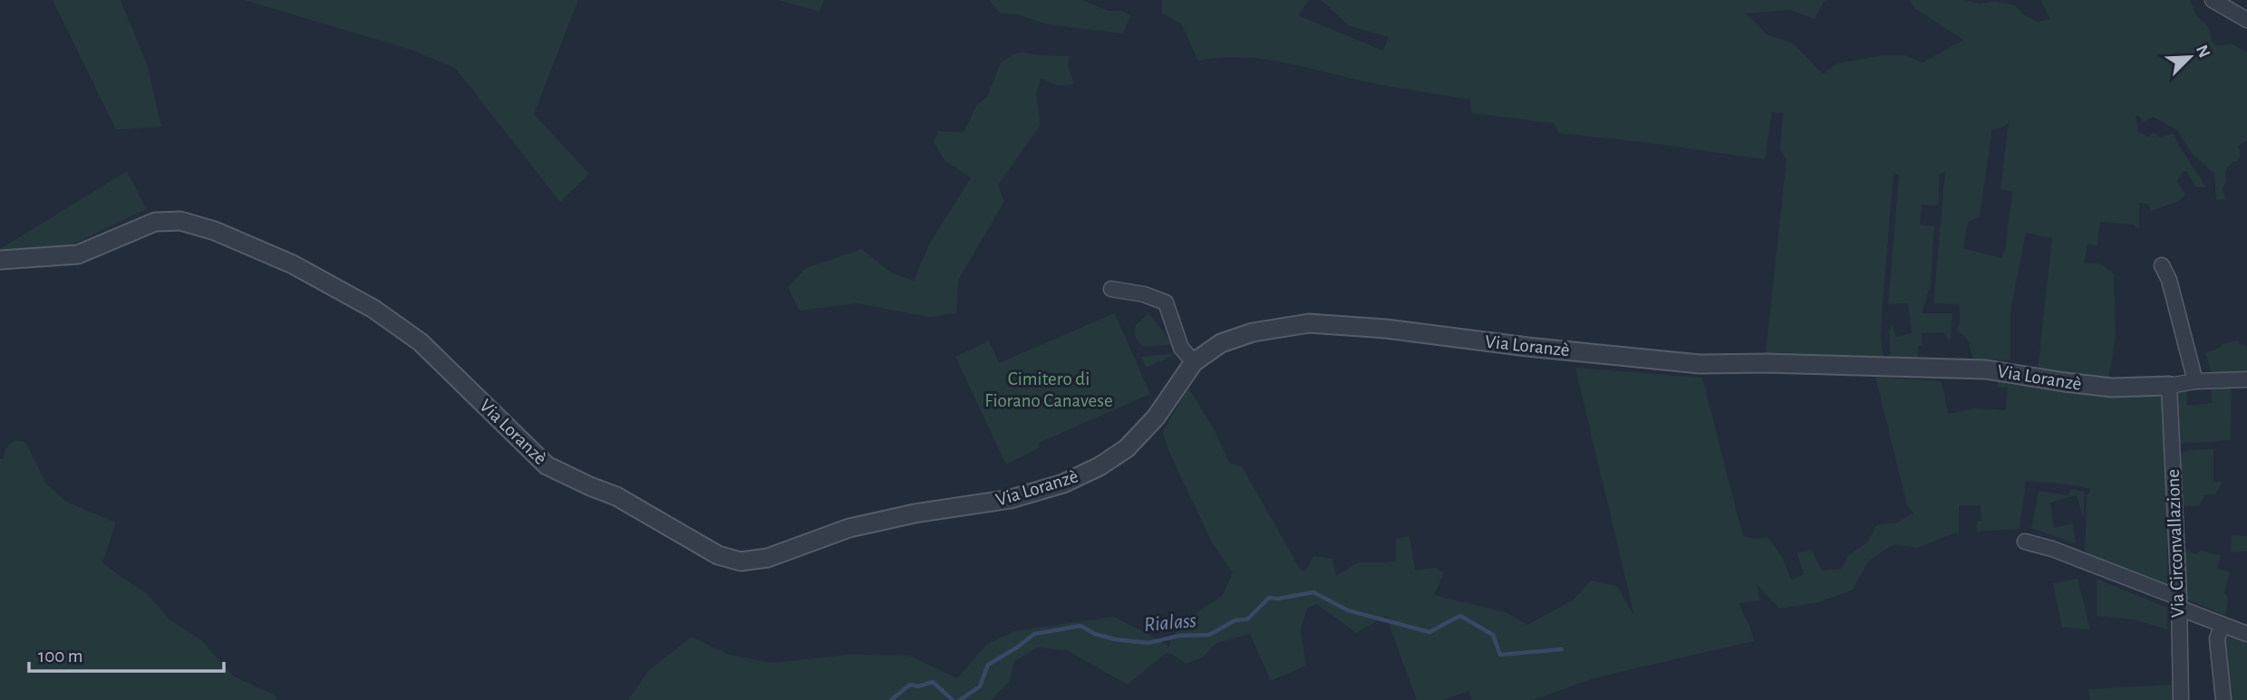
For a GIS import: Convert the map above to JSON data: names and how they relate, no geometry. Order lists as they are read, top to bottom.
{
  "streets": {
    "street": ["Via Loranzè", "Via Circonvallazione"]
  },
  "crossings": [
    ["Via Loranzè", "Via Circonvallazione"]
  ],
  "water": ["Rialass"],
  "parks": ["Cimitero di Fiorano Canavese"],
  "scale_bar": "100 m",
  "north": "top right"
}
